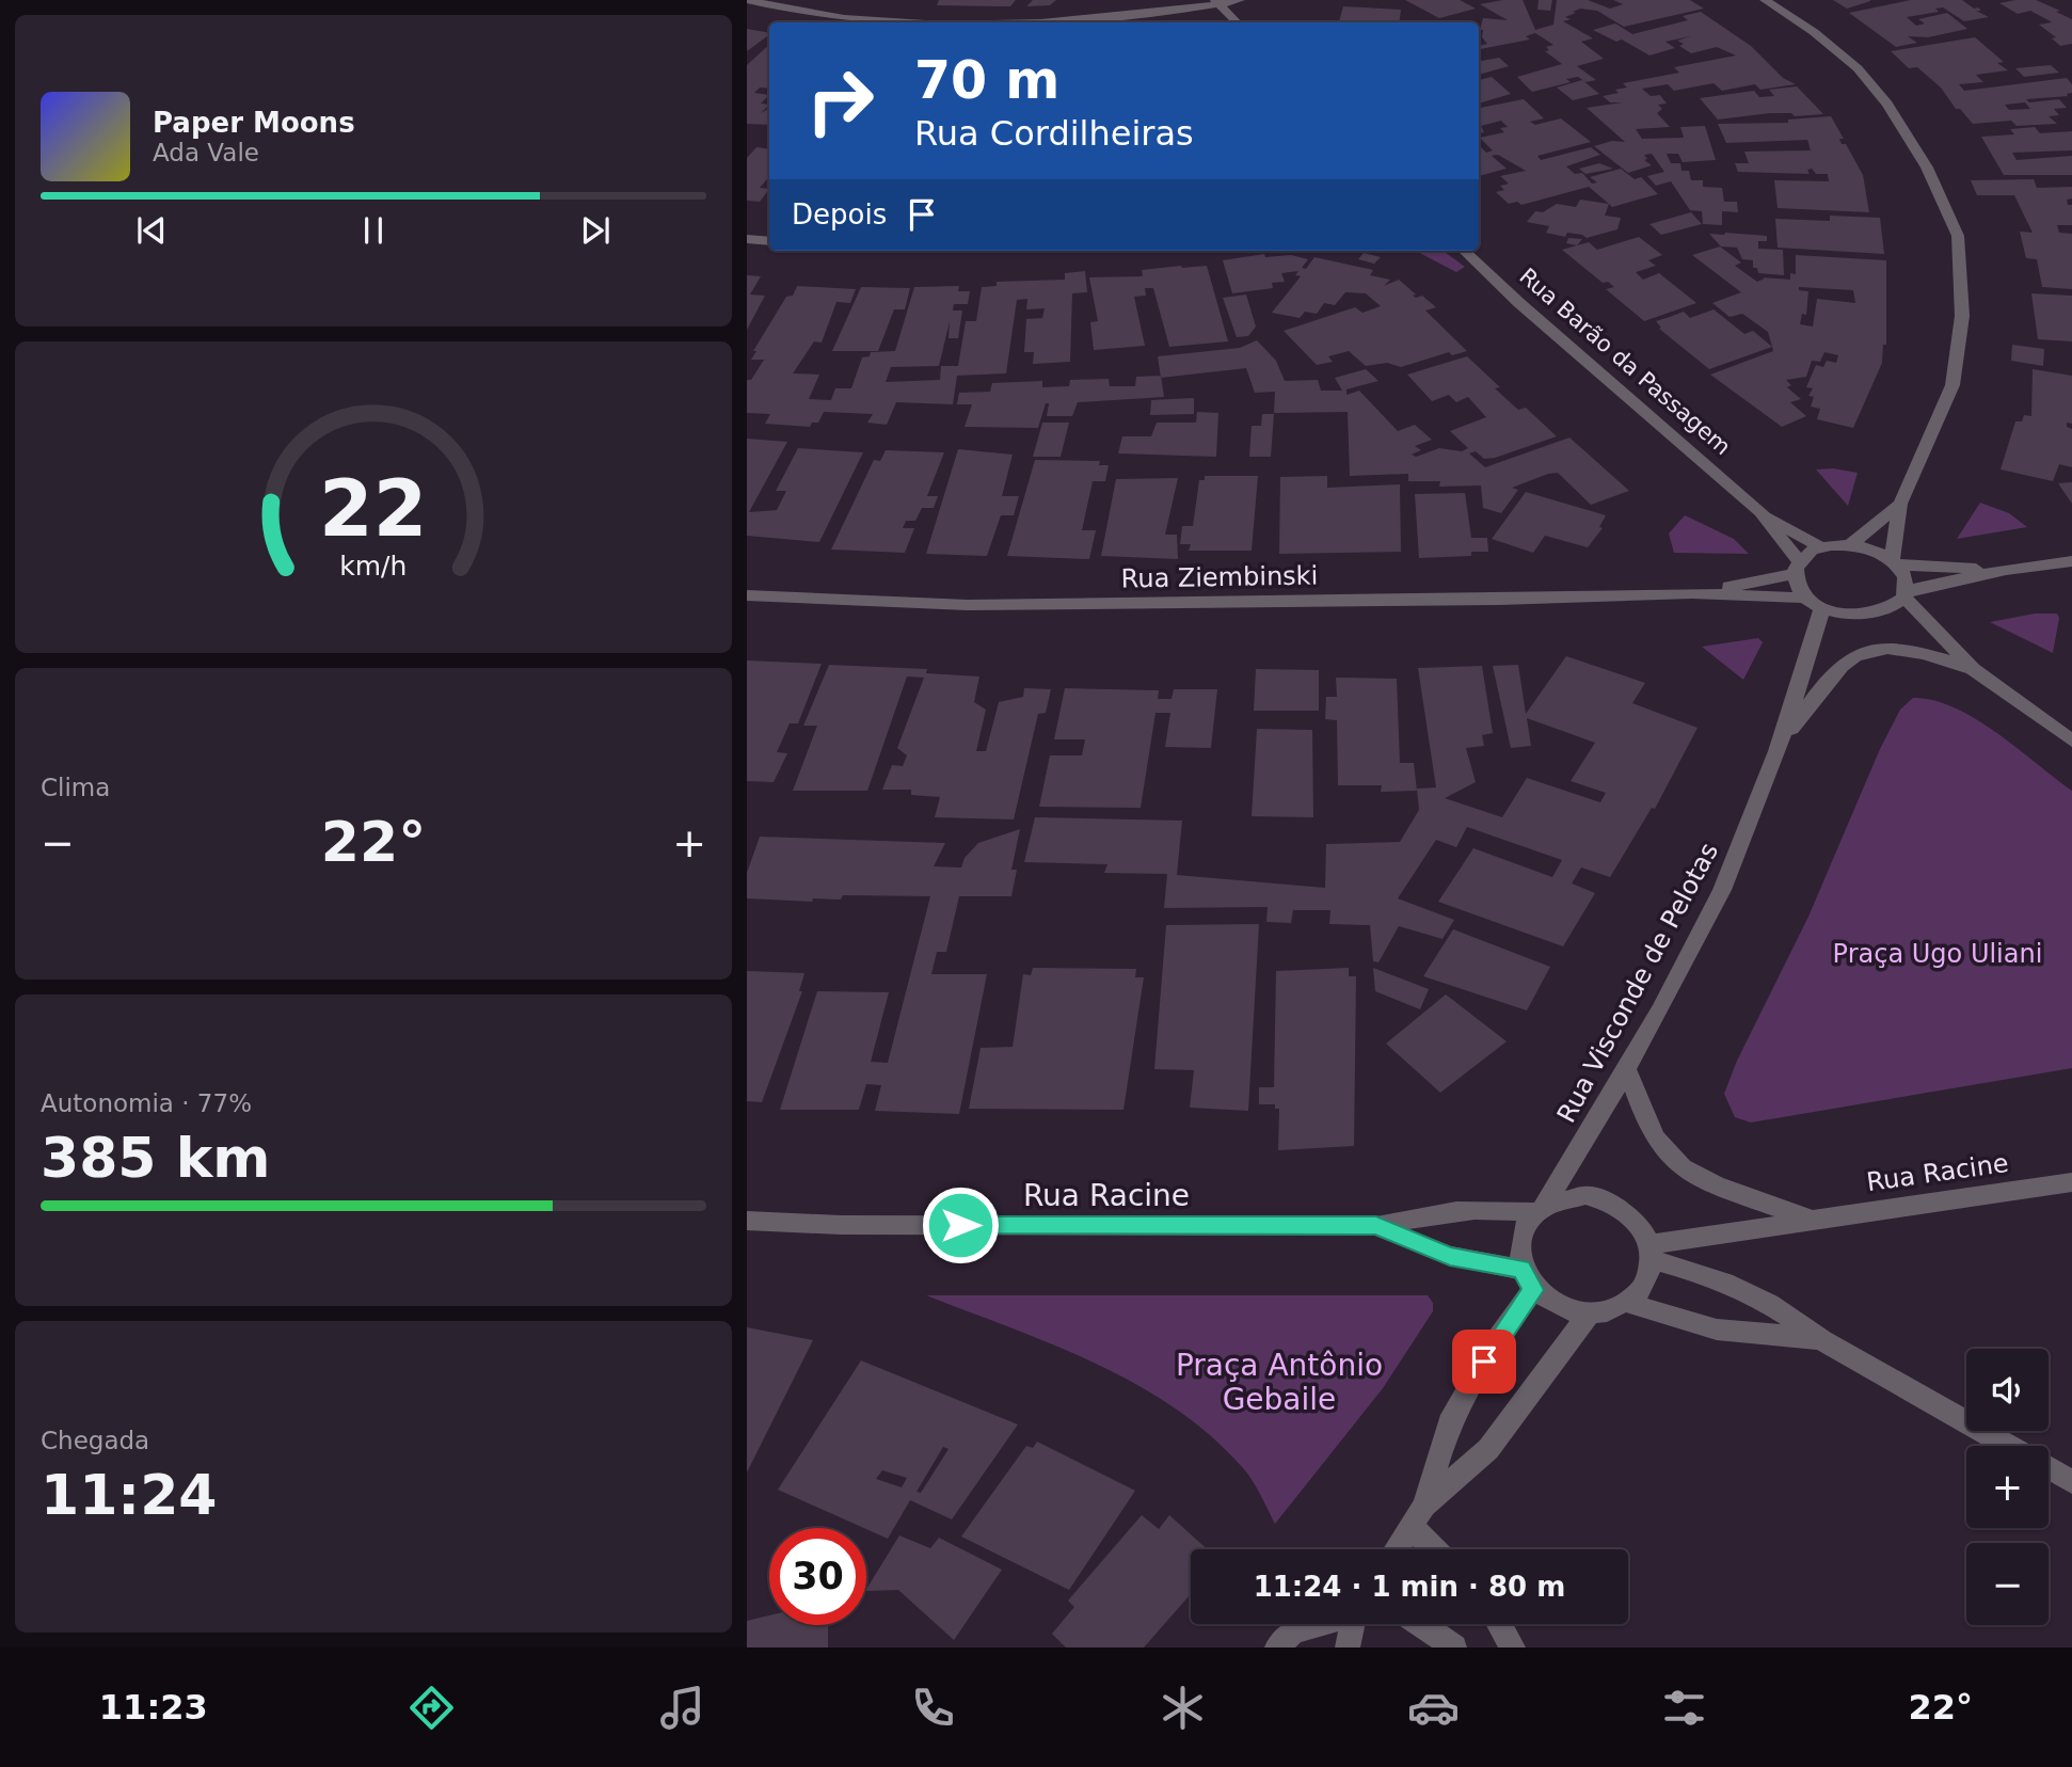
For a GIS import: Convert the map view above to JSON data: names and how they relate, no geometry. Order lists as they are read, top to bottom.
{
  "streets": {
    "street": [
      "Rua Barão da Passagem",
      "Rua Ziembinski",
      "Rua Visconde de Pelotas",
      "Rua Racine"
    ]
  },
  "crossings": [
    ["Rua Barão da Passagem", "Rua Ziembinski"],
    ["Rua Barão da Passagem", "Rua Visconde de Pelotas"],
    ["Rua Ziembinski", "Rua Visconde de Pelotas"],
    ["Rua Visconde de Pelotas", "Rua Racine"]
  ],
  "parks": ["Praça Ugo Uliani", "Praça Antônio Gebaile"],
  "page": {
    "turn": ["70 m", "Rua Cordilheiras"],
    "song": ["Paper Moons", "Ada Vale"],
    "then": "Depois",
    "tile": [
      "Clima",
      ["Autonomia · 77%", "385 km"],
      ["Chegada", "11:24"]
    ],
    "heat": ["−", "22°", "+"],
    "map_buttons": ["+", "−"],
    "limit": "30",
    "trip": "11:24 · 1 min · 80 m",
    "tabs": ["11:23", "22°"],
    "gauge": ["22", "km/h"]
  }
}
